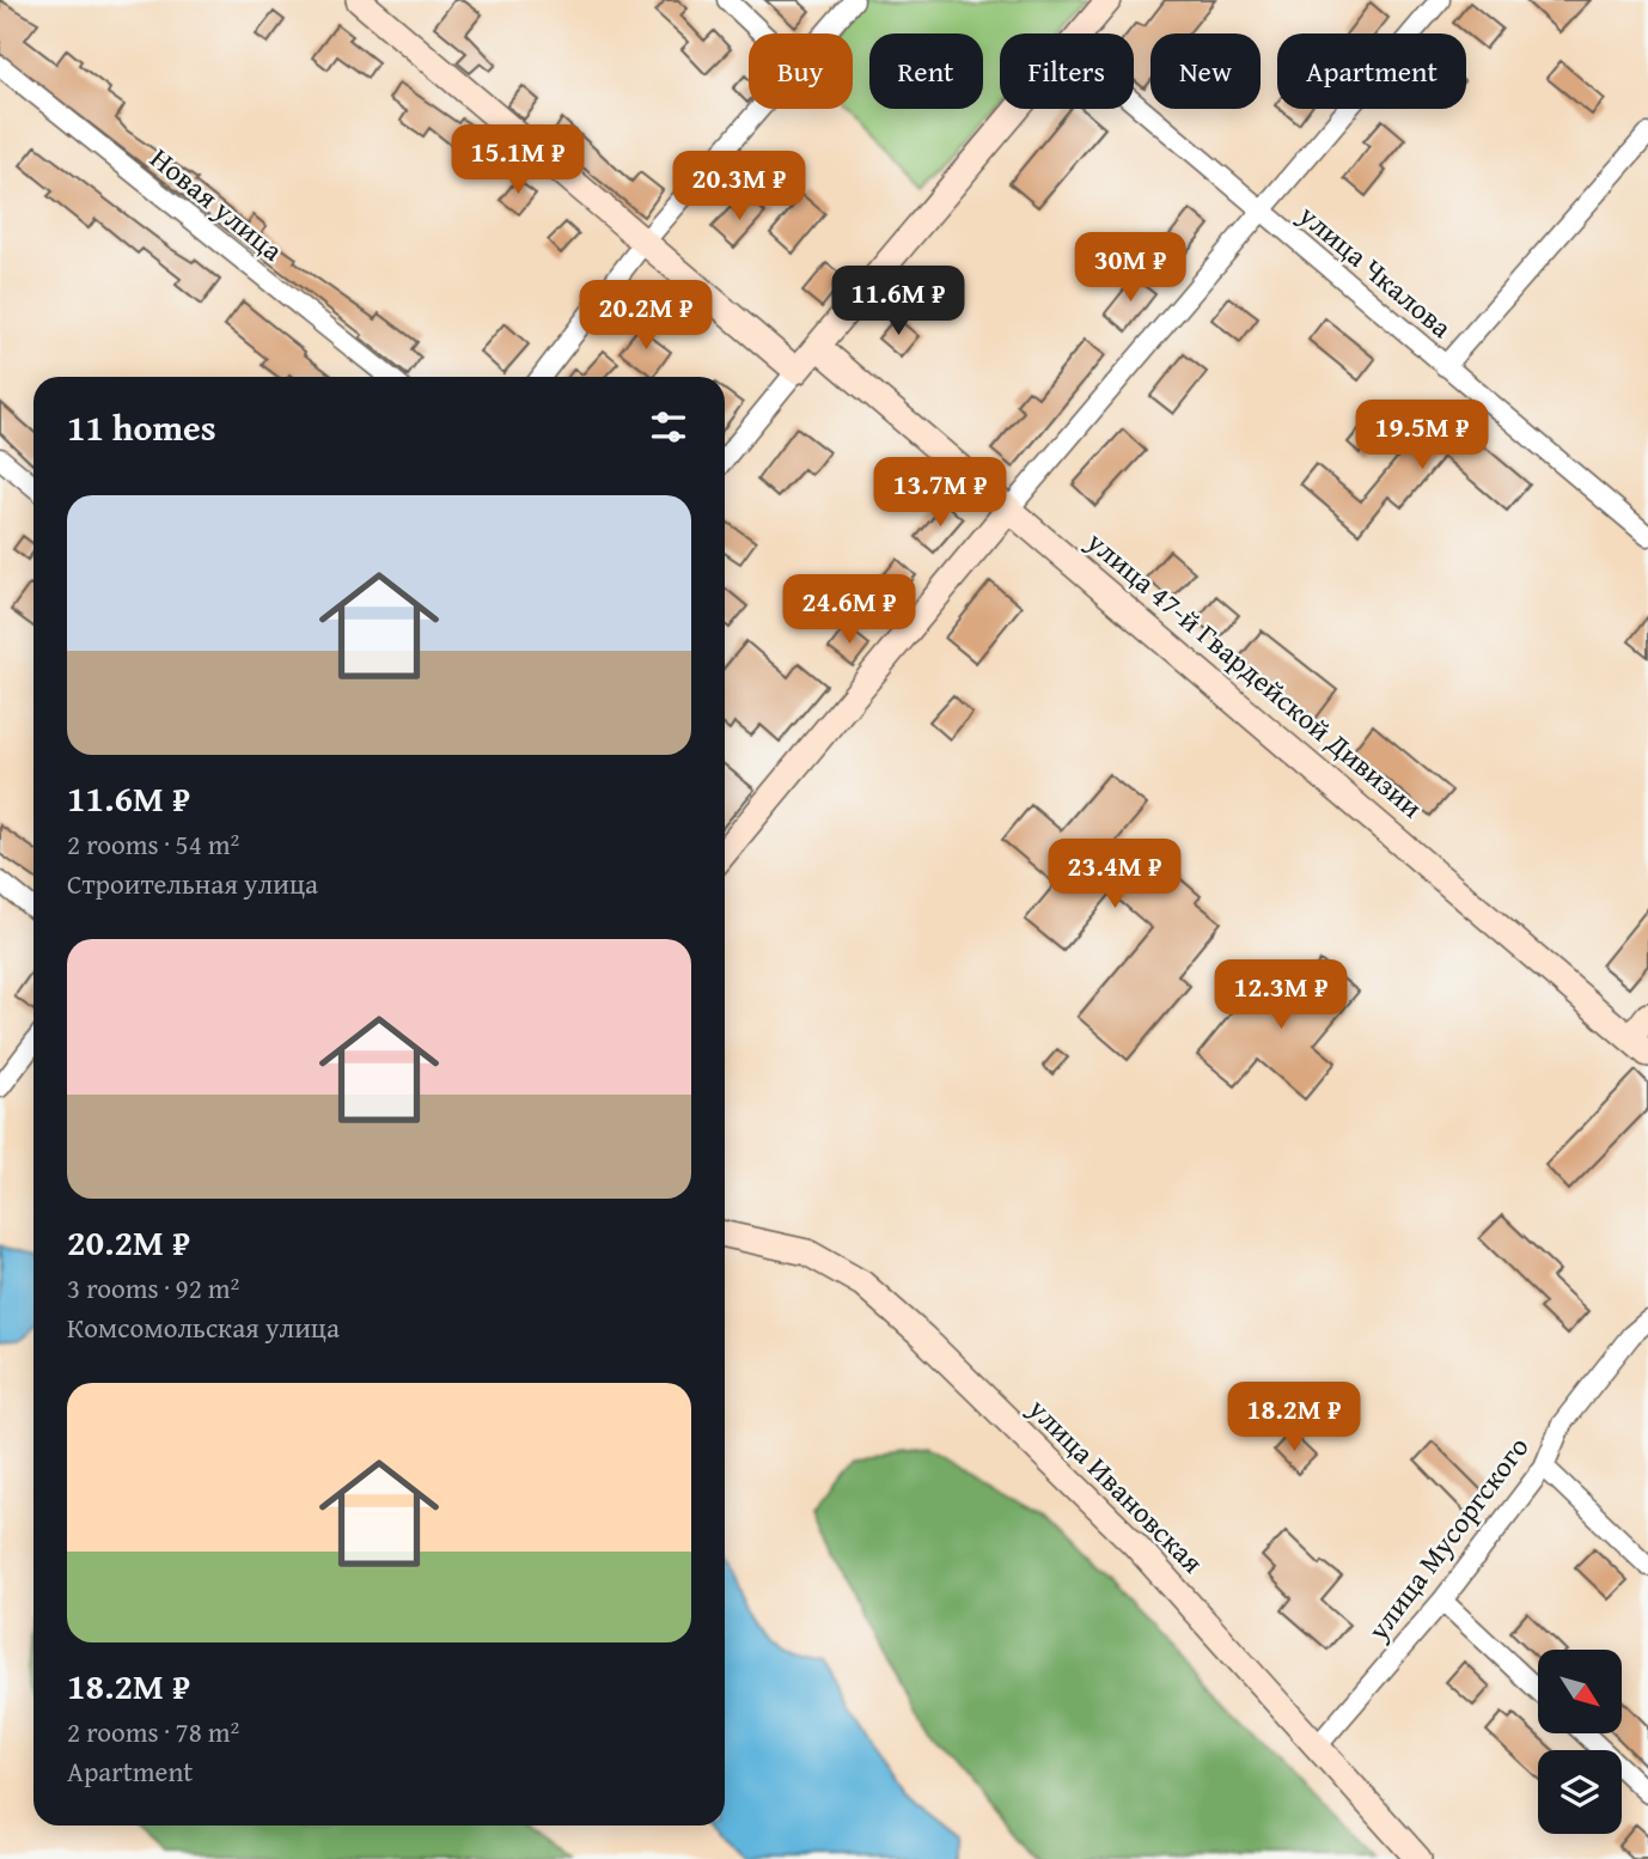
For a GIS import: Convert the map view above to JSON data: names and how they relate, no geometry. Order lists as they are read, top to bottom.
{
  "streets": {
    "street": [
      "Новая улица",
      "улица Чкалова",
      "улица 47-й Гвардейской Дивизии",
      "улица Ивановская",
      "улица Мусоргского"
    ]
  },
  "crossings": [
    ["улица Ивановская", "улица Мусоргского"]
  ],
  "north": "bottom right",
  "page": {
    "chip": [
      "Buy",
      "Rent",
      "Filters",
      "New",
      "Apartment"
    ],
    "price": [
      "15.1M ₽",
      "20.3M ₽",
      "30M ₽",
      "11.6M ₽",
      "20.2M ₽",
      "19.5M ₽",
      "13.7M ₽",
      "24.6M ₽",
      "23.4M ₽",
      "12.3M ₽",
      "18.2M ₽"
    ],
    "heading": "11 homes",
    "list": [
      {
        "name": "11.6M ₽",
        "note": "2 rooms · 54 m² · Строительная улица"
      },
      {
        "name": "20.2M ₽",
        "note": "3 rooms · 92 m² · Комсомольская улица"
      },
      {
        "name": "18.2M ₽",
        "note": "2 rooms · 78 m² · Apartment"
      }
    ]
  }
}
